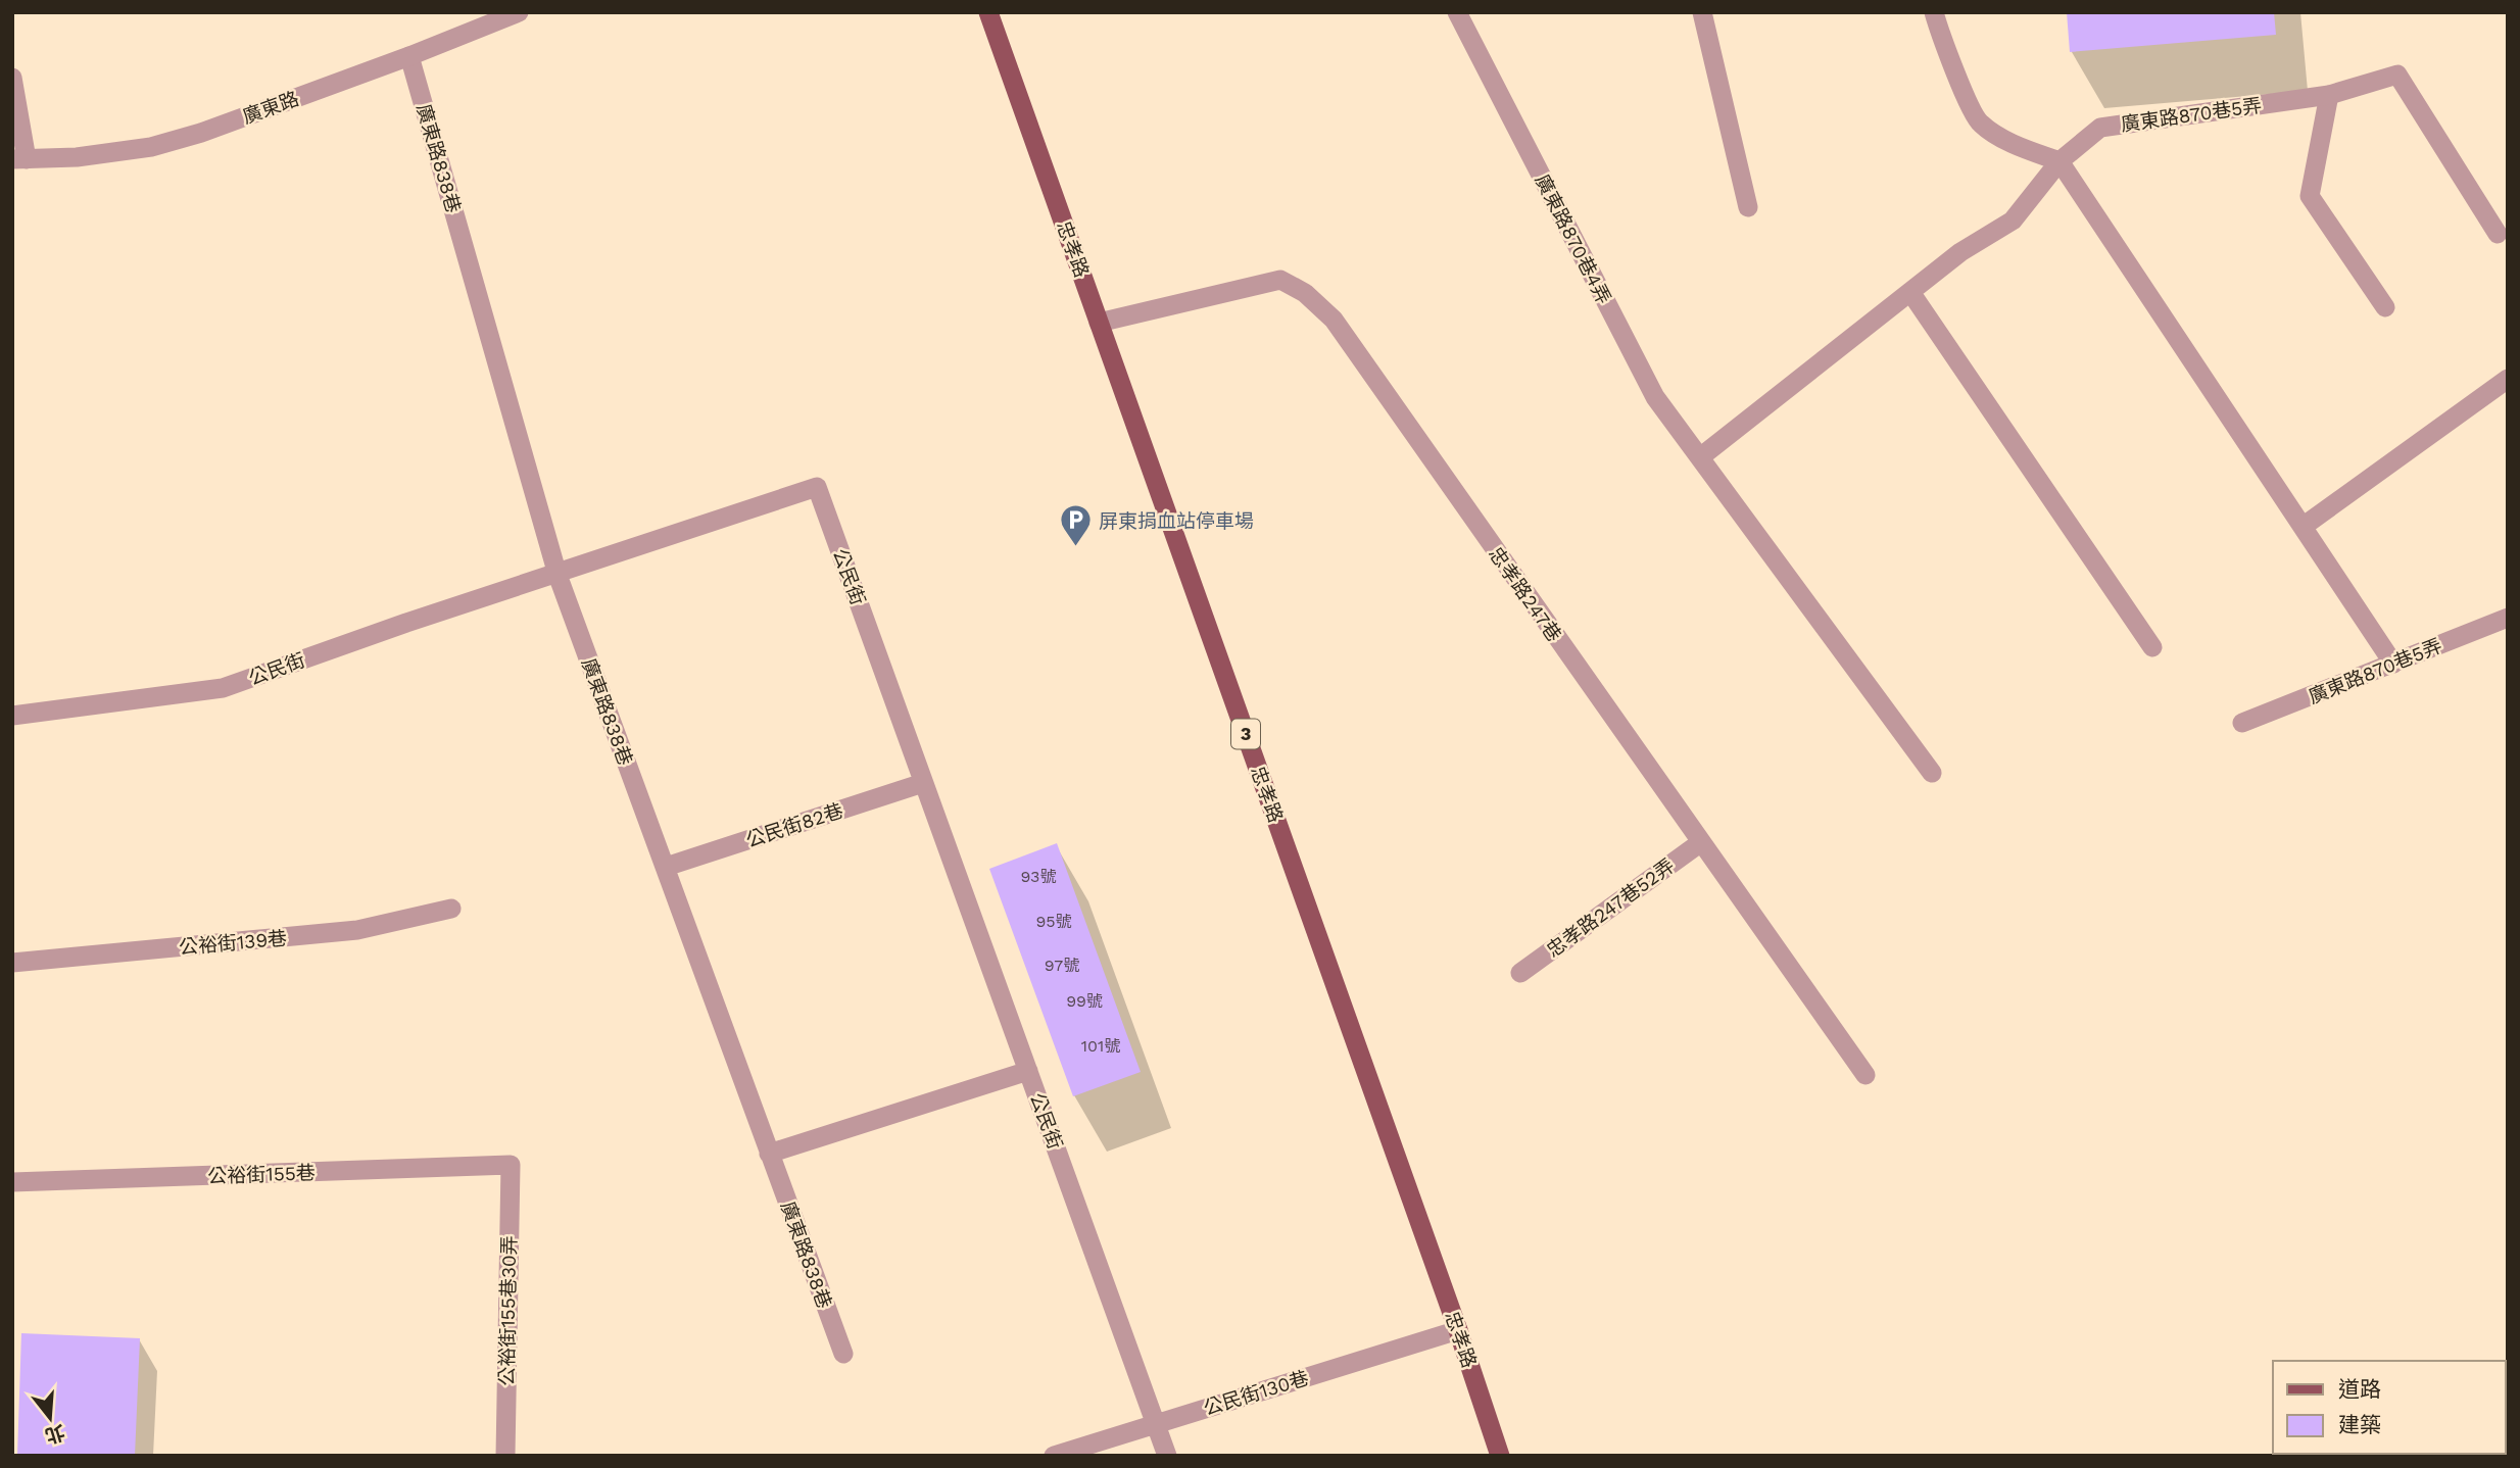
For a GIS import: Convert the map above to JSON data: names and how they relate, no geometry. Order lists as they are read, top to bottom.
{
  "streets": {
    "main road": ["忠孝路", "3"],
    "street": [
      "廣東路",
      "廣東路870巷5弄",
      "廣東路838巷",
      "廣東路870巷4弄",
      "公民街",
      "忠孝路247巷",
      "公民街82巷",
      "忠孝路247巷52弄",
      "公裕街139巷",
      "公裕街155巷",
      "公裕街155巷30弄",
      "公民街130巷"
    ]
  },
  "crossings": [
    ["廣東路", "廣東路838巷"],
    ["廣東路838巷", "公民街"],
    ["廣東路838巷", "公民街82巷"],
    ["忠孝路", "忠孝路247巷"],
    ["忠孝路", "公民街130巷"],
    ["公民街", "公民街82巷"],
    ["公民街", "公民街130巷"],
    ["忠孝路247巷", "忠孝路247巷52弄"],
    ["公裕街155巷", "公裕街155巷30弄"]
  ],
  "places": {
    "parking": ["屏東捐血站停車場"]
  },
  "house_numbers": [
    "93號",
    "95號",
    "97號",
    "99號",
    "101號"
  ],
  "legend": ["道路", "建築"],
  "north": "bottom"
}
